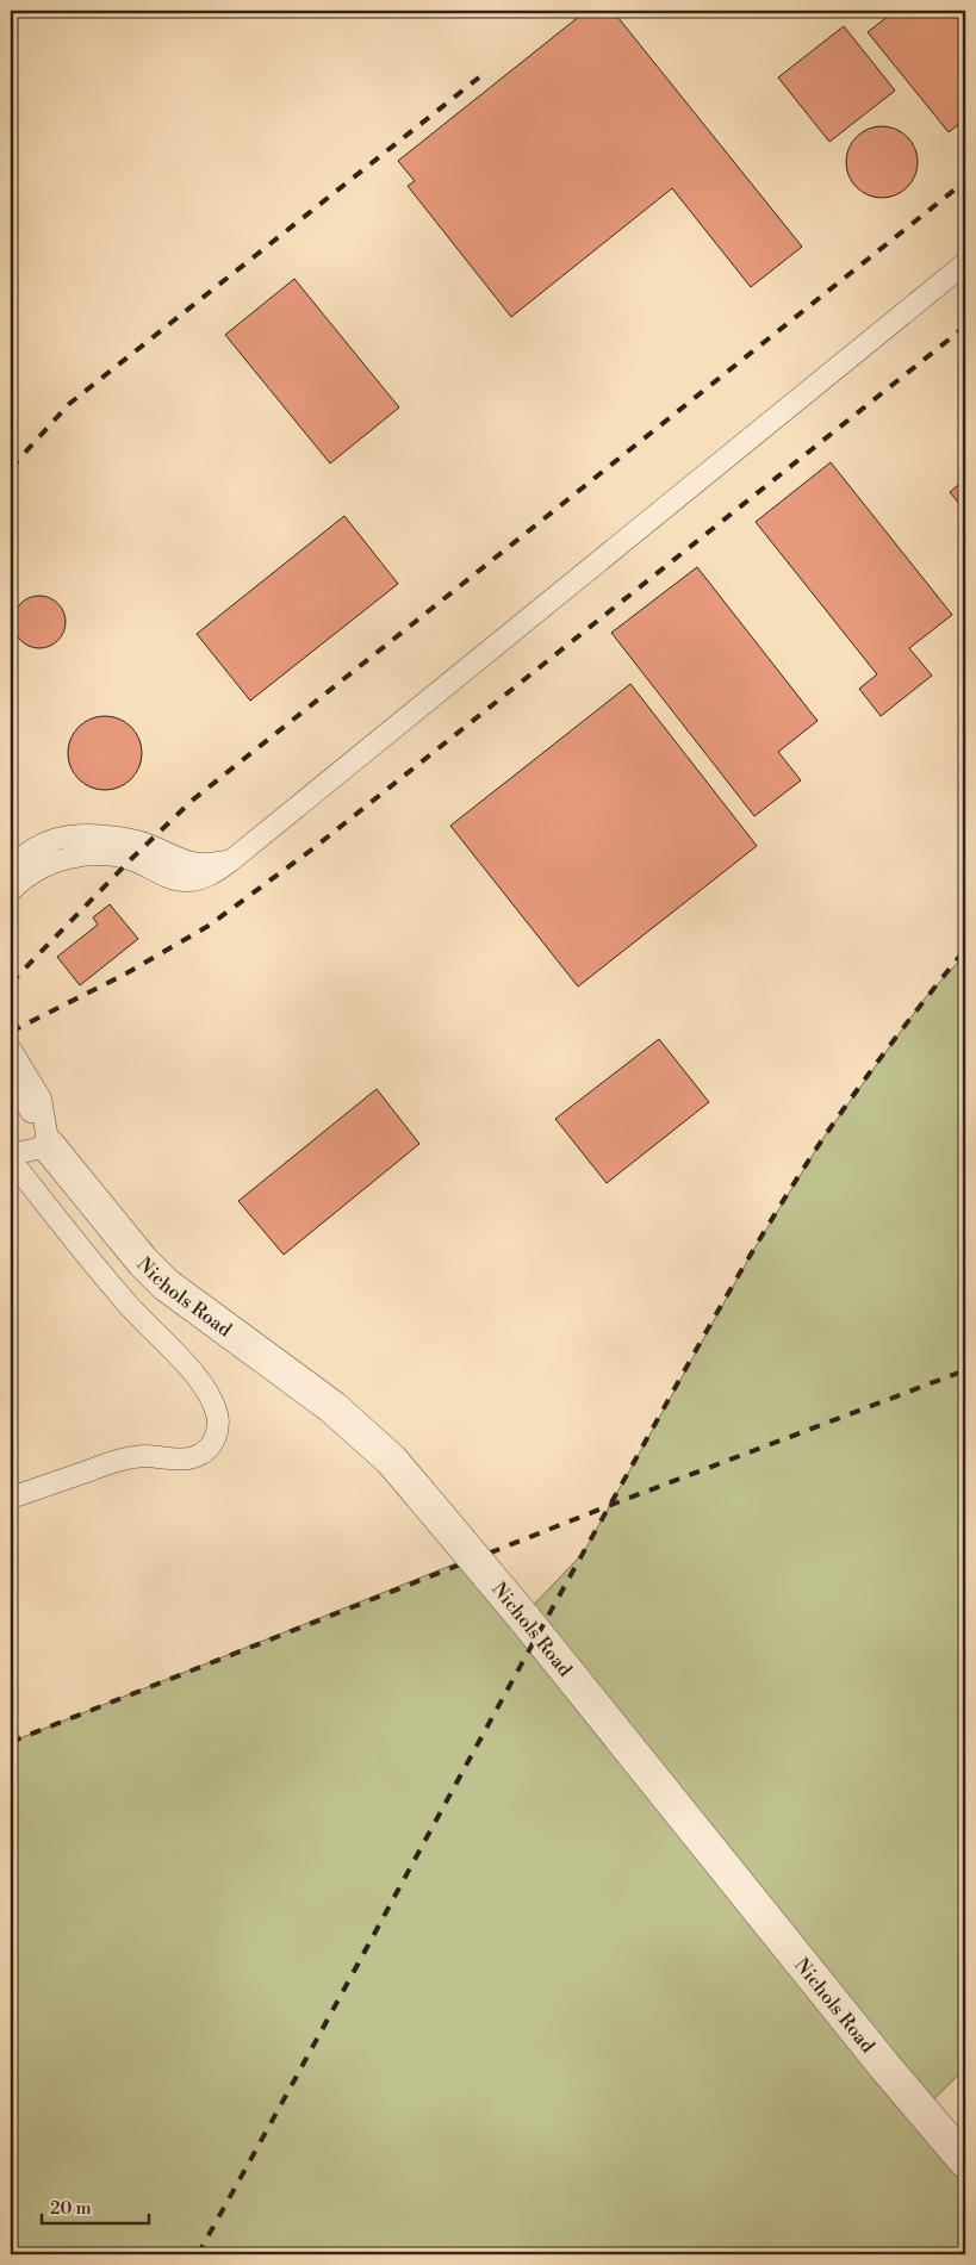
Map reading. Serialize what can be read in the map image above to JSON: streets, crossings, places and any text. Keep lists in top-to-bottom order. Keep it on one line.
{"streets":{"street":["Nichols Road"]},"scale_bar":"20 m"}
